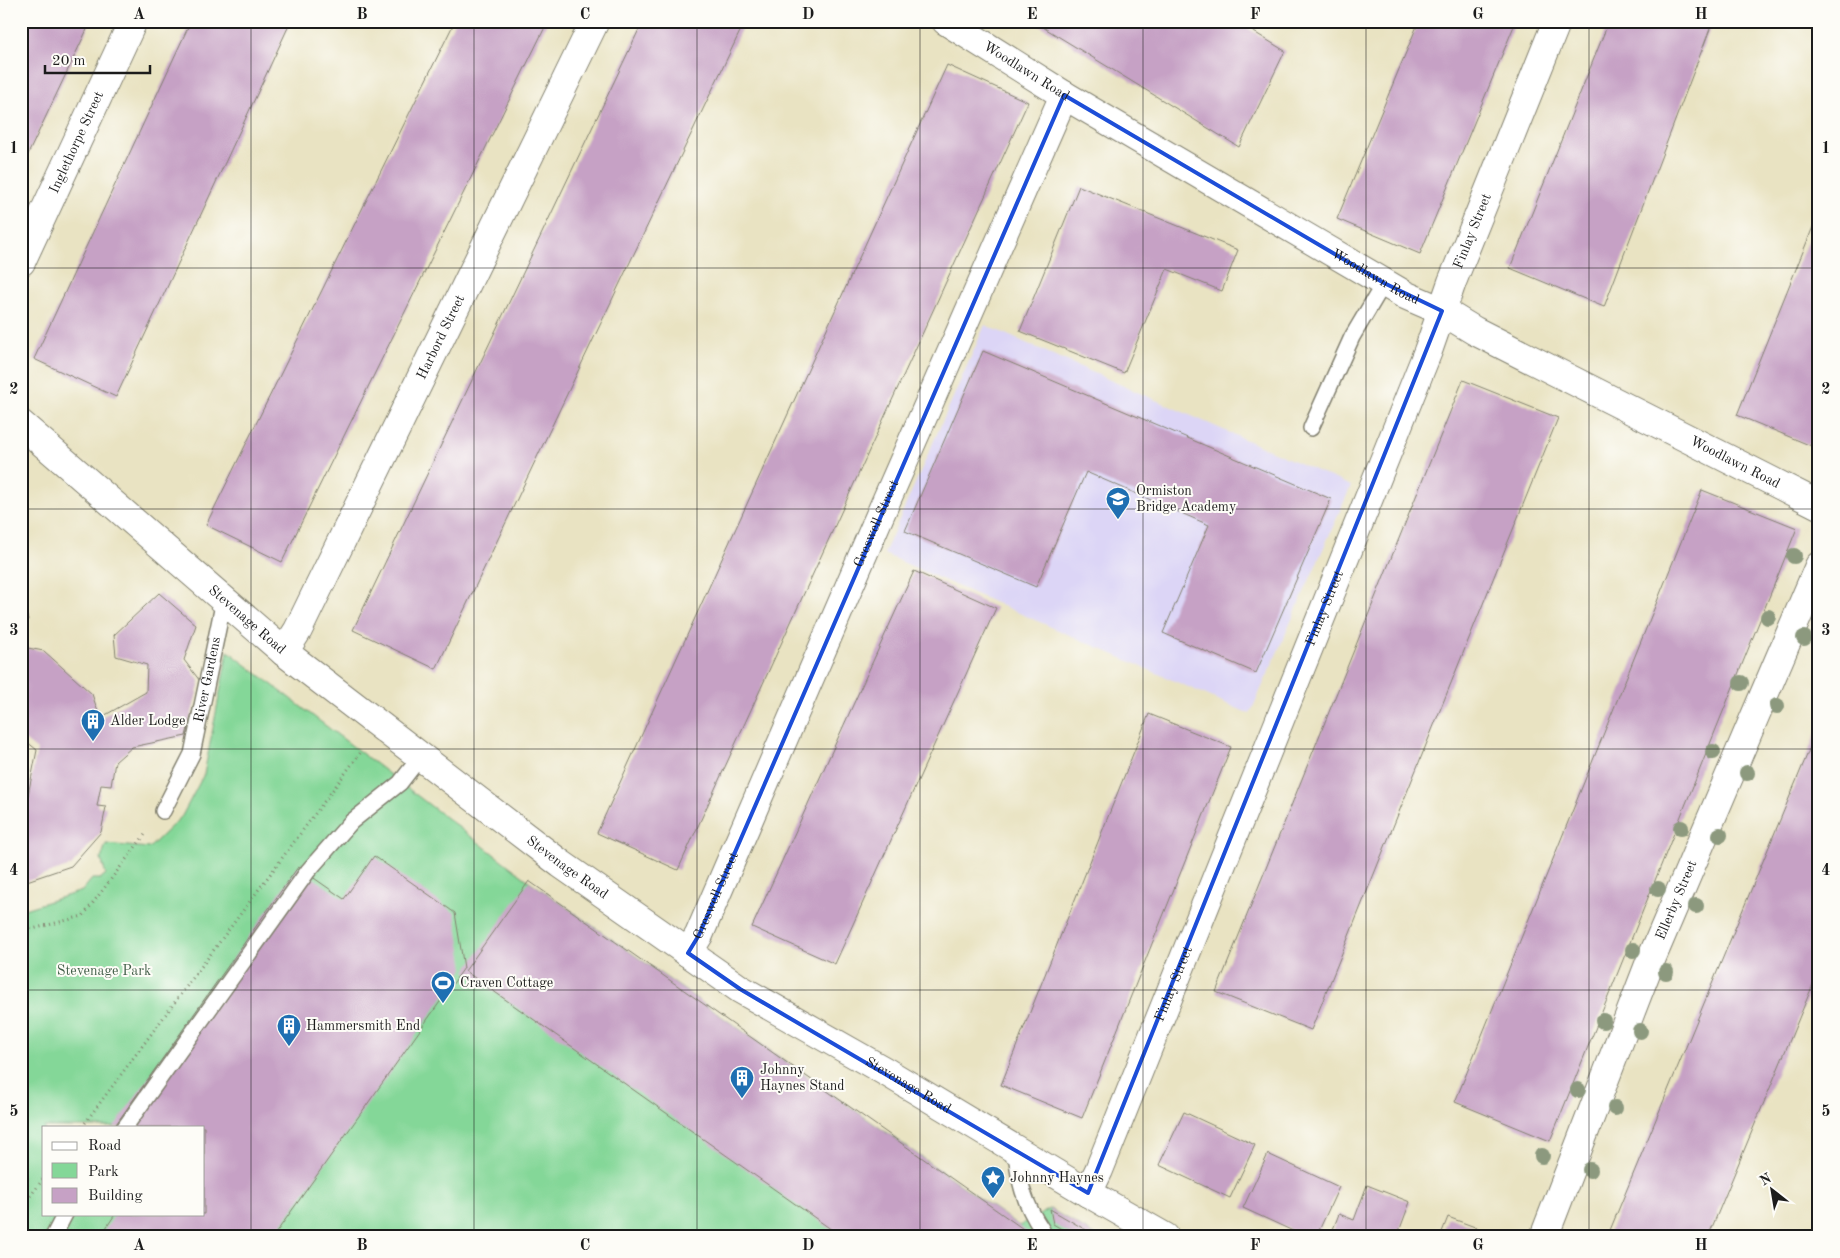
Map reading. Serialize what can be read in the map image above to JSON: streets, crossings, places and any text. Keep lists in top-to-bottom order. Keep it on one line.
{"streets":{"street":["Woodlawn Road","Inglethorpe Street","Finlay Street","Harbord Street","Greswell Street","Stevenage Road","Ellerby Street"],"lane":["River Gardens"]},"crossings":[["Woodlawn Road","Finlay Street"],["Woodlawn Road","Greswell Street"],["Finlay Street","Stevenage Road"],["Harbord Street","Stevenage Road"],["Greswell Street","Stevenage Road"],["Stevenage Road","River Gardens"]],"parks":["Stevenage Park"],"places":{"school or university":["Ormiston Bridge Academy"],"building":["Alder Lodge","Hammersmith End","Johnny Haynes Stand"],"sports":["Craven Cottage"],"place":["Johnny Haynes"]},"legend":["Road","Park","Building"],"scale_bar":"20 m","north":"top left","grid":{"columns":["A","B","C","D","E","F","G","H"],"rows":["1","2","3","4","5"]}}
